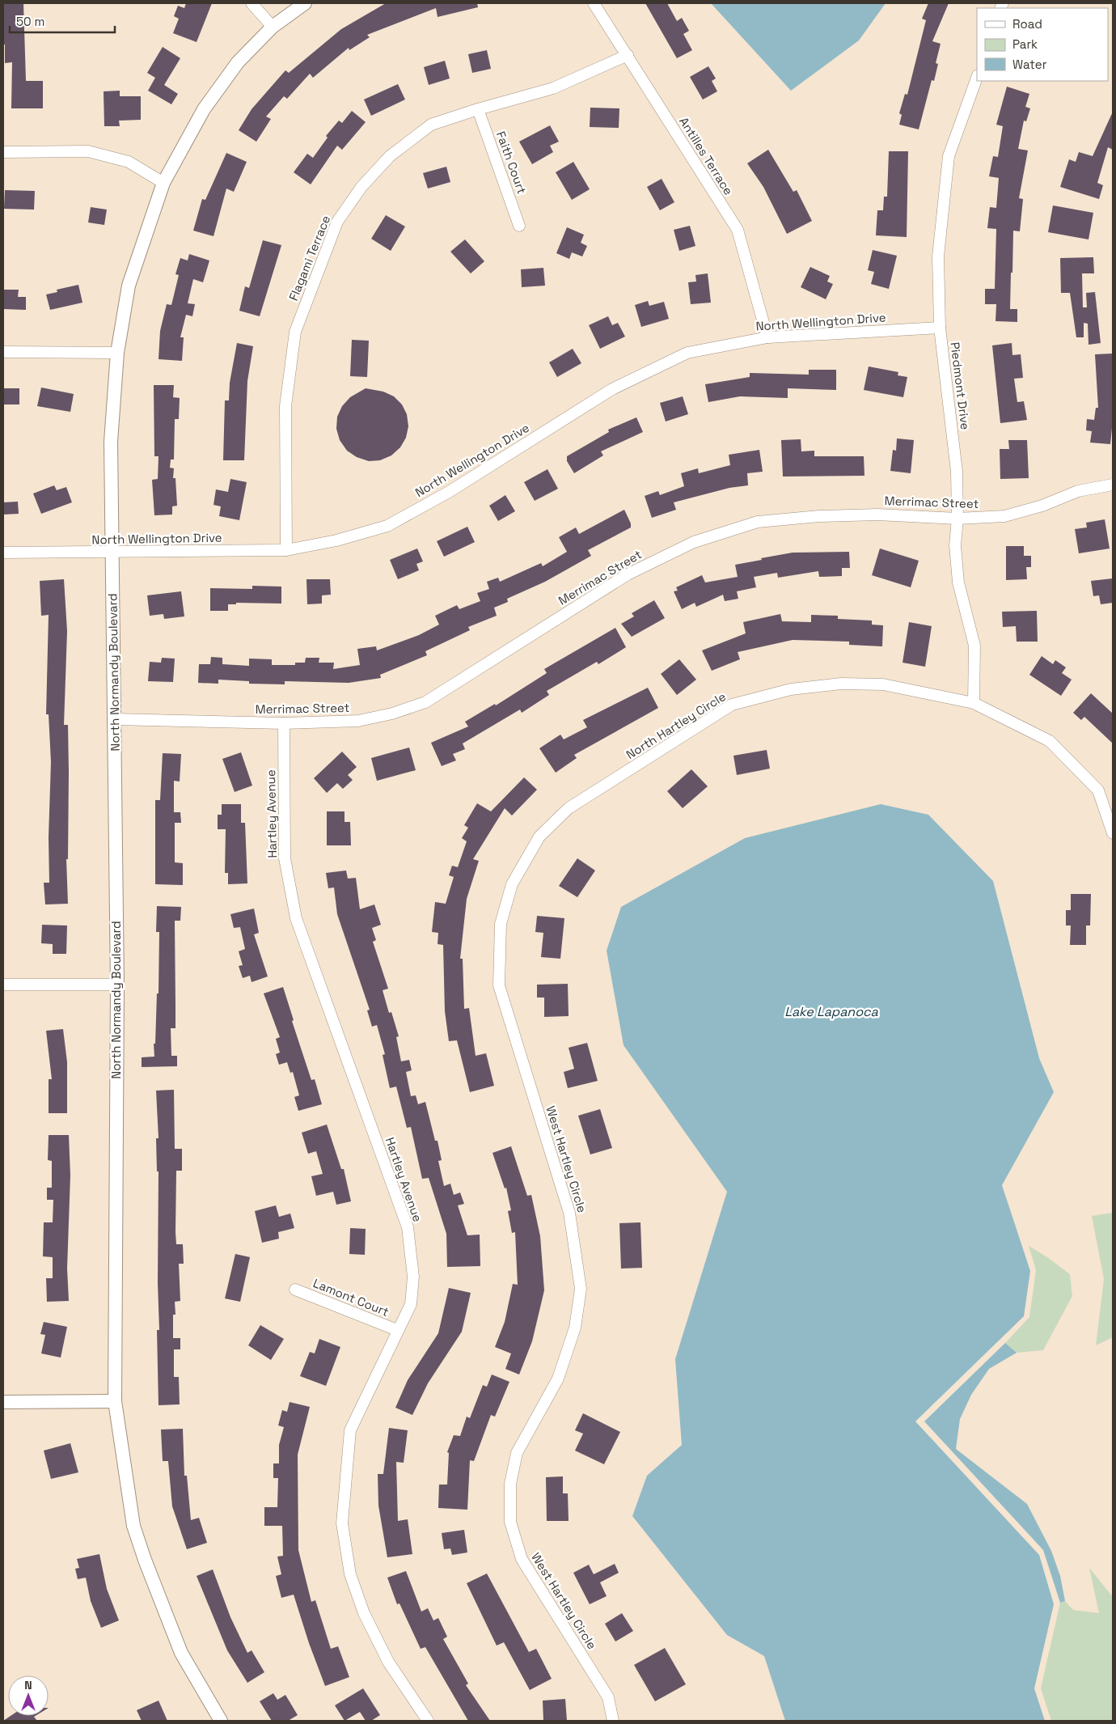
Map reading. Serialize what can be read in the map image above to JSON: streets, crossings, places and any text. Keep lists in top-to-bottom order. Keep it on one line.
{"streets":{"street":["Antilles Terrace","Faith Court","Flagami Terrace","North Wellington Drive","Piedmont Drive","Merrimac Street","North Normandy Boulevard","North Hartley Circle","Hartley Avenue","West Hartley Circle","Lamont Court"]},"crossings":[["Antilles Terrace","Flagami Terrace"],["Antilles Terrace","North Wellington Drive"],["Faith Court","Flagami Terrace"],["Flagami Terrace","North Wellington Drive"],["North Wellington Drive","Piedmont Drive"],["North Wellington Drive","North Normandy Boulevard"],["Piedmont Drive","Merrimac Street"],["Piedmont Drive","North Hartley Circle"],["Merrimac Street","North Normandy Boulevard"],["Merrimac Street","Hartley Avenue"],["North Hartley Circle","West Hartley Circle"],["Hartley Avenue","Lamont Court"]],"water":["Lake Lapanoca"],"legend":["Road","Park","Water"],"scale_bar":"50 m","north":"top"}
